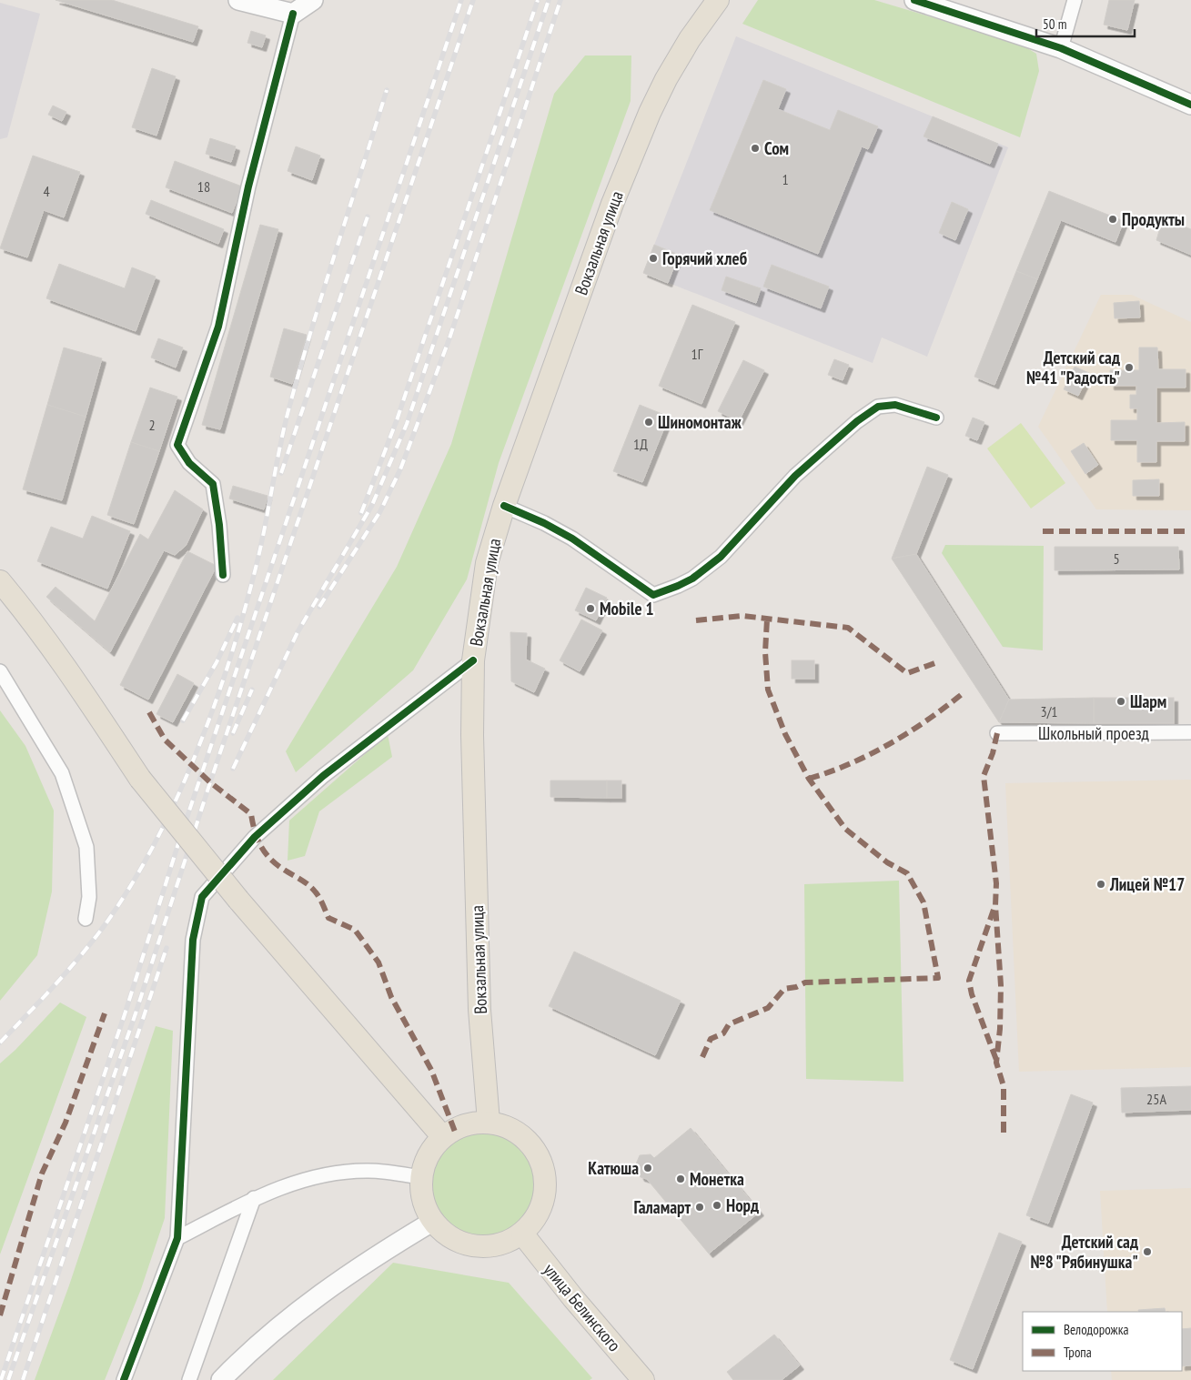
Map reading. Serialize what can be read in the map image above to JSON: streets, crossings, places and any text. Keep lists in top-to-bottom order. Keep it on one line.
{"streets":{"main road":["Вокзальная улица","улица Белинского"],"street":["Школьный проезд"]},"crossings":[["Вокзальная улица","улица Белинского"]],"places":["Сом","Продукты","Горячий хлеб","Детский сад №41 \"Радость\"","Шиномонтаж","Mobile 1","Шарм","Лицей №17","Катюша","Монетка","Норд","Галамарт","Детский сад №8 \"Рябинушка\""],"house_numbers":["1","18","4","1Г","2","1Д","5","3/1","25А"],"legend":["Велодорожка","Тропа"],"scale_bar":"50 m"}
